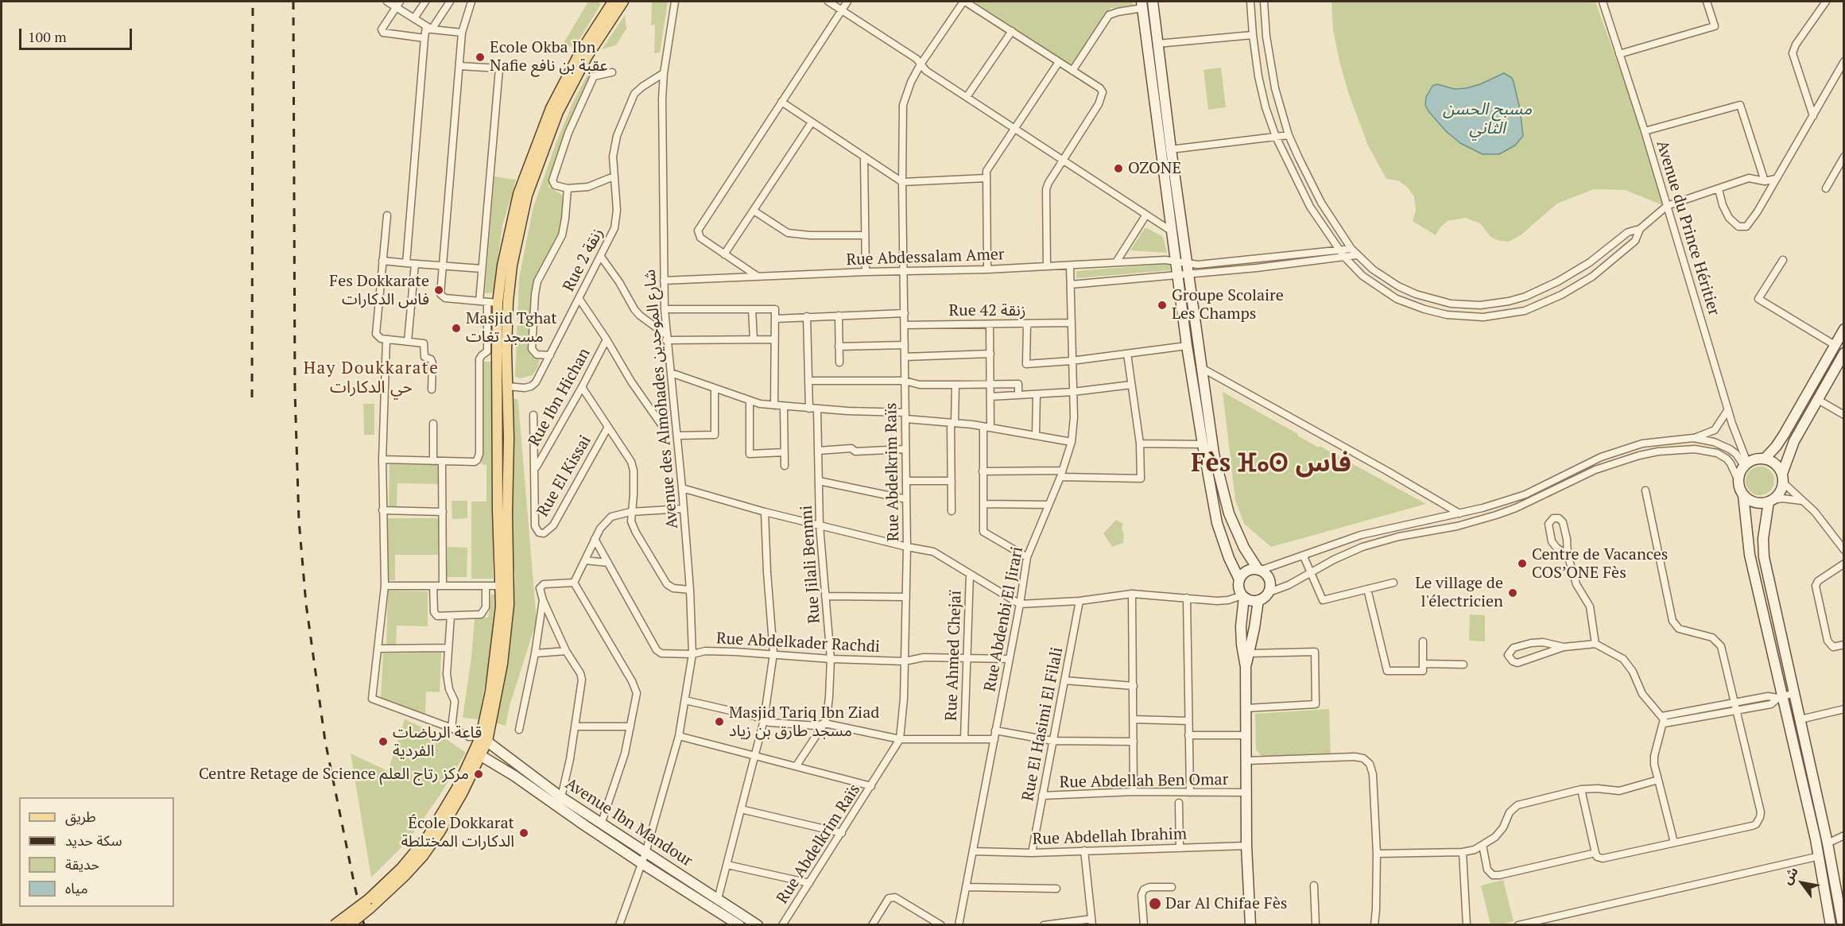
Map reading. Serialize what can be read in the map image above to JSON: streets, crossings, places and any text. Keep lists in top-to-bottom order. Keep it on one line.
{"streets":{"street":["Avenue du Prince Héritier","Rue Abdessalam Amer","Rue 2 زنقة","Rue 42 زنقة","Rue Ibn Hichan","Avenue des Almohades شارع الموحدين","Rue Abdelkrim Raïs","Rue El Kissai","Rue Jilali Bennni","Rue Abdenbi El Jirari","Rue Abdelkader Rachdi","Rue Ahmed Chejaï","Rue El Hasimi El Filali","Rue Abdellah Ben Omar","Avenue Ibn Mandour","Rue Abdellah Ibrahim"]},"crossings":[["Rue Abdessalam Amer","Avenue des Almohades شارع الموحدين"],["Rue Abdessalam Amer","Rue Abdelkrim Raïs"],["Rue Abdessalam Amer","Rue Abdenbi El Jirari"],["Rue 2 زنقة","Avenue des Almohades شارع الموحدين"],["Rue 42 زنقة","Rue Abdelkrim Raïs"],["Rue 42 زنقة","Rue Abdenbi El Jirari"],["Rue Ibn Hichan","Rue El Kissai"],["Avenue des Almohades شارع الموحدين","Rue Abdelkader Rachdi"],["Avenue des Almohades شارع الموحدين","Avenue Ibn Mandour"],["Rue Abdelkrim Raïs","Rue Abdelkader Rachdi"],["Rue Jilali Bennni","Rue Abdelkader Rachdi"],["Rue Abdenbi El Jirari","Rue Abdelkader Rachdi"],["Rue Abdenbi El Jirari","Rue Abdellah Ibrahim"],["Rue Abdelkader Rachdi","Rue Ahmed Chejaï"],["Rue El Hasimi El Filali","Rue Abdellah Ben Omar"],["Rue El Hasimi El Filali","Rue Abdellah Ibrahim"]],"districts":["Hay Doukkarate حي الدكارات","Fès ⴼⴰⵙ فاس"],"water":["مسبح الحسن الثاني"],"places":["Ecole Okba Ibn Nafie عقبة بن نافع","OZONE","Fes Dokkarate فاس الدكارات","Groupe Scolaire Les Champs","Masjid Tghat مسجد تغات","Centre de Vacances COS’ONE Fès","Le village de l'électricien","Masjid Tariq Ibn Ziad مسجد طارق بن زياد","قاعة الرياضات الفردية","Centre Retage de Science مركز رتاج العلم","École Dokkarat الدكارات المختلطة","Dar Al Chifae Fès"],"legend":["طريق","سكة حديد","حديقة","مياه"],"scale_bar":"100 m","north":"top left"}
